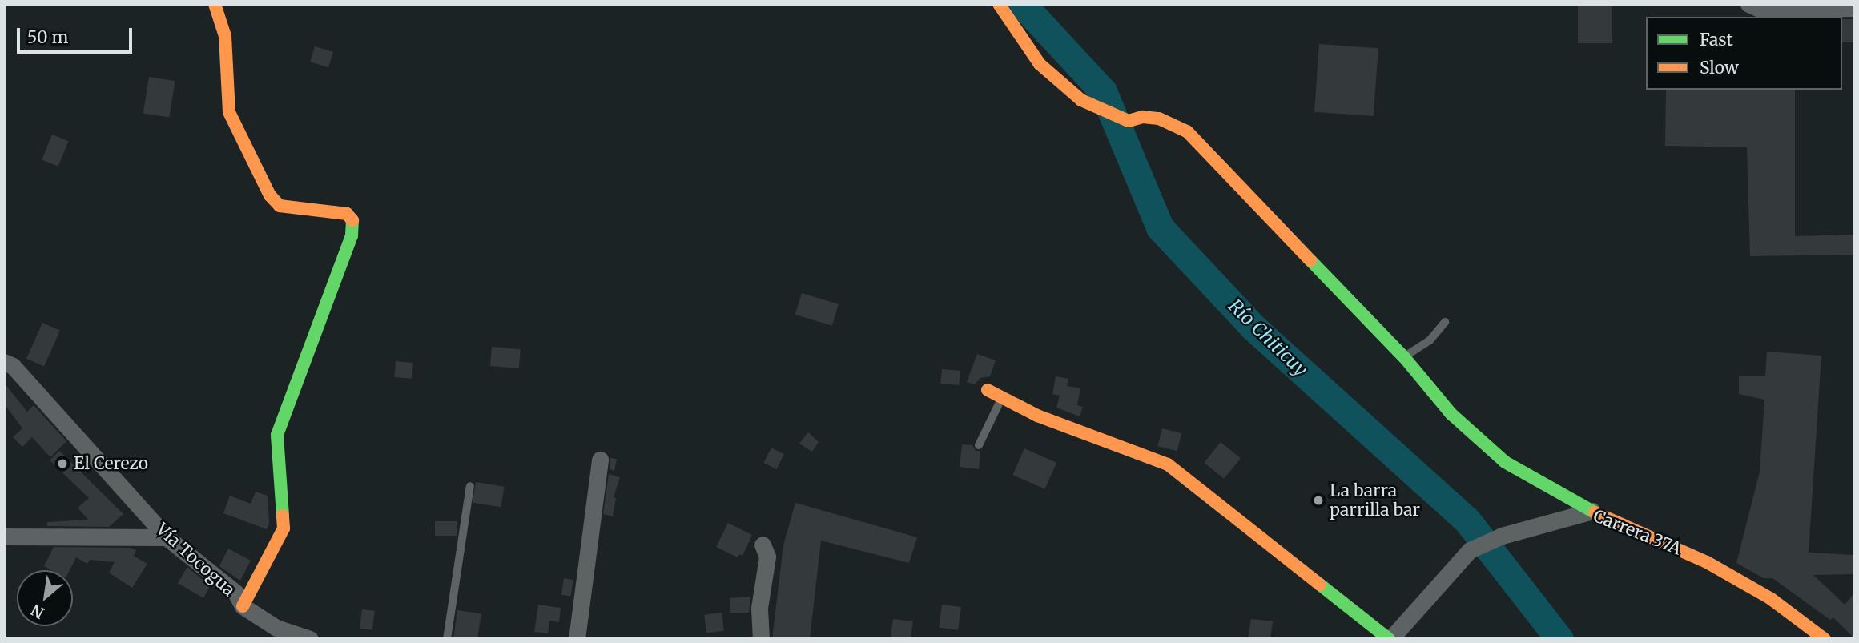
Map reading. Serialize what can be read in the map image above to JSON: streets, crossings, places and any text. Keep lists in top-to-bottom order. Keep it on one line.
{"streets":{"street":["Carrera 37A","Vía Tocogua"]},"water":["Río Chiticuy"],"places":["El Cerezo","La barra parrilla bar"],"legend":["Fast","Slow"],"scale_bar":"50 m","north":"bottom left"}
